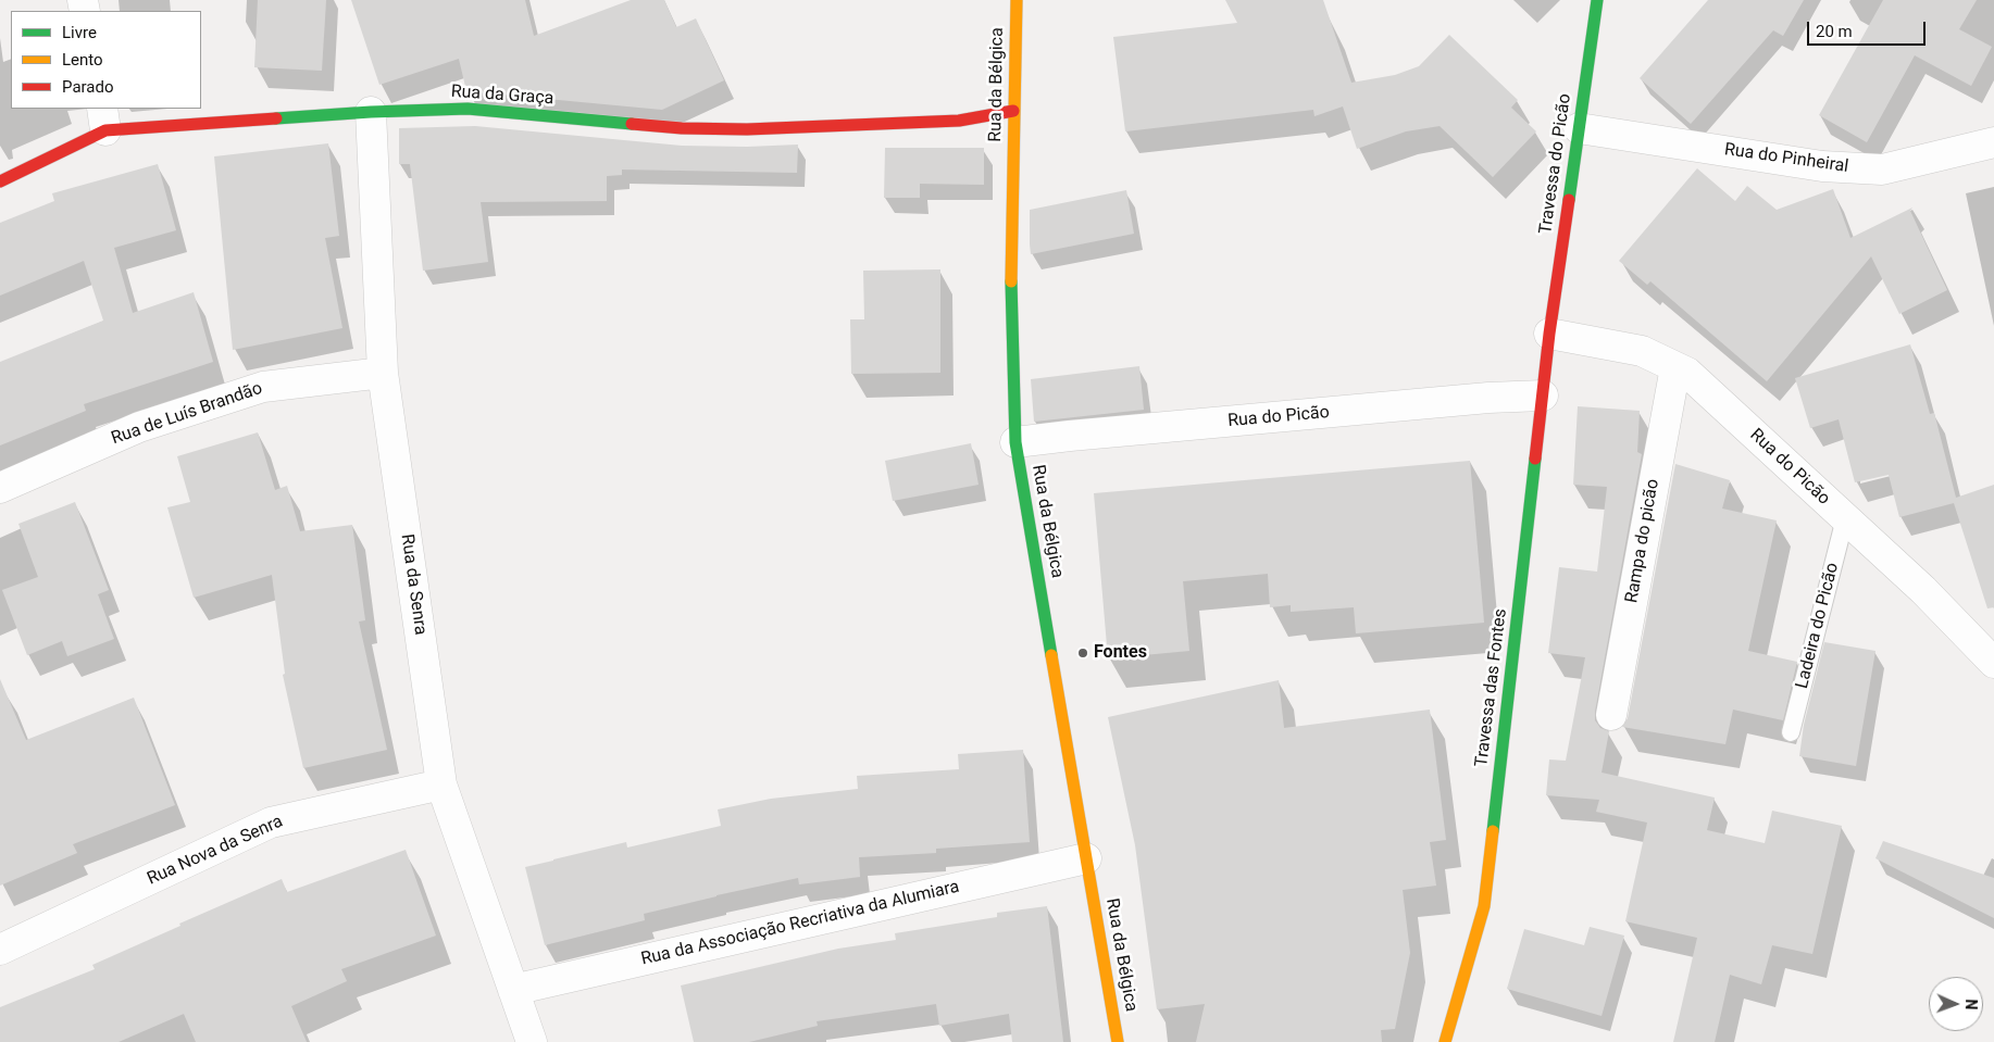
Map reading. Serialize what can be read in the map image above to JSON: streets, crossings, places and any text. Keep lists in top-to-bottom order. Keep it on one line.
{"streets":{"street":["Rua da Bélgica","Rua da Graça","Rua do Pinheiral","Travessa do Picão","Rua de Luís Brandão","Rua do Picão","Rampa do picão","Rua da Senra","Travessa das Fontes","Rua Nova da Senra","Rua da Associação Recriativa da Alumiara"],"lane":["Ladeira do Picão"]},"crossings":[["Rua da Bélgica","Rua da Graça"],["Rua da Bélgica","Rua do Picão"],["Rua da Bélgica","Rua da Associação Recriativa da Alumiara"],["Rua da Graça","Rua da Senra"],["Rua do Pinheiral","Travessa do Picão"],["Travessa do Picão","Rua do Picão"],["Travessa do Picão","Travessa das Fontes"],["Rua de Luís Brandão","Rua da Senra"],["Rua do Picão","Rampa do picão"],["Rua do Picão","Ladeira do Picão"],["Rua do Picão","Travessa das Fontes"],["Rua da Senra","Rua Nova da Senra"],["Rua da Senra","Rua da Associação Recriativa da Alumiara"]],"places":["Fontes"],"legend":["Livre","Lento","Parado"],"scale_bar":"20 m","north":"right"}
